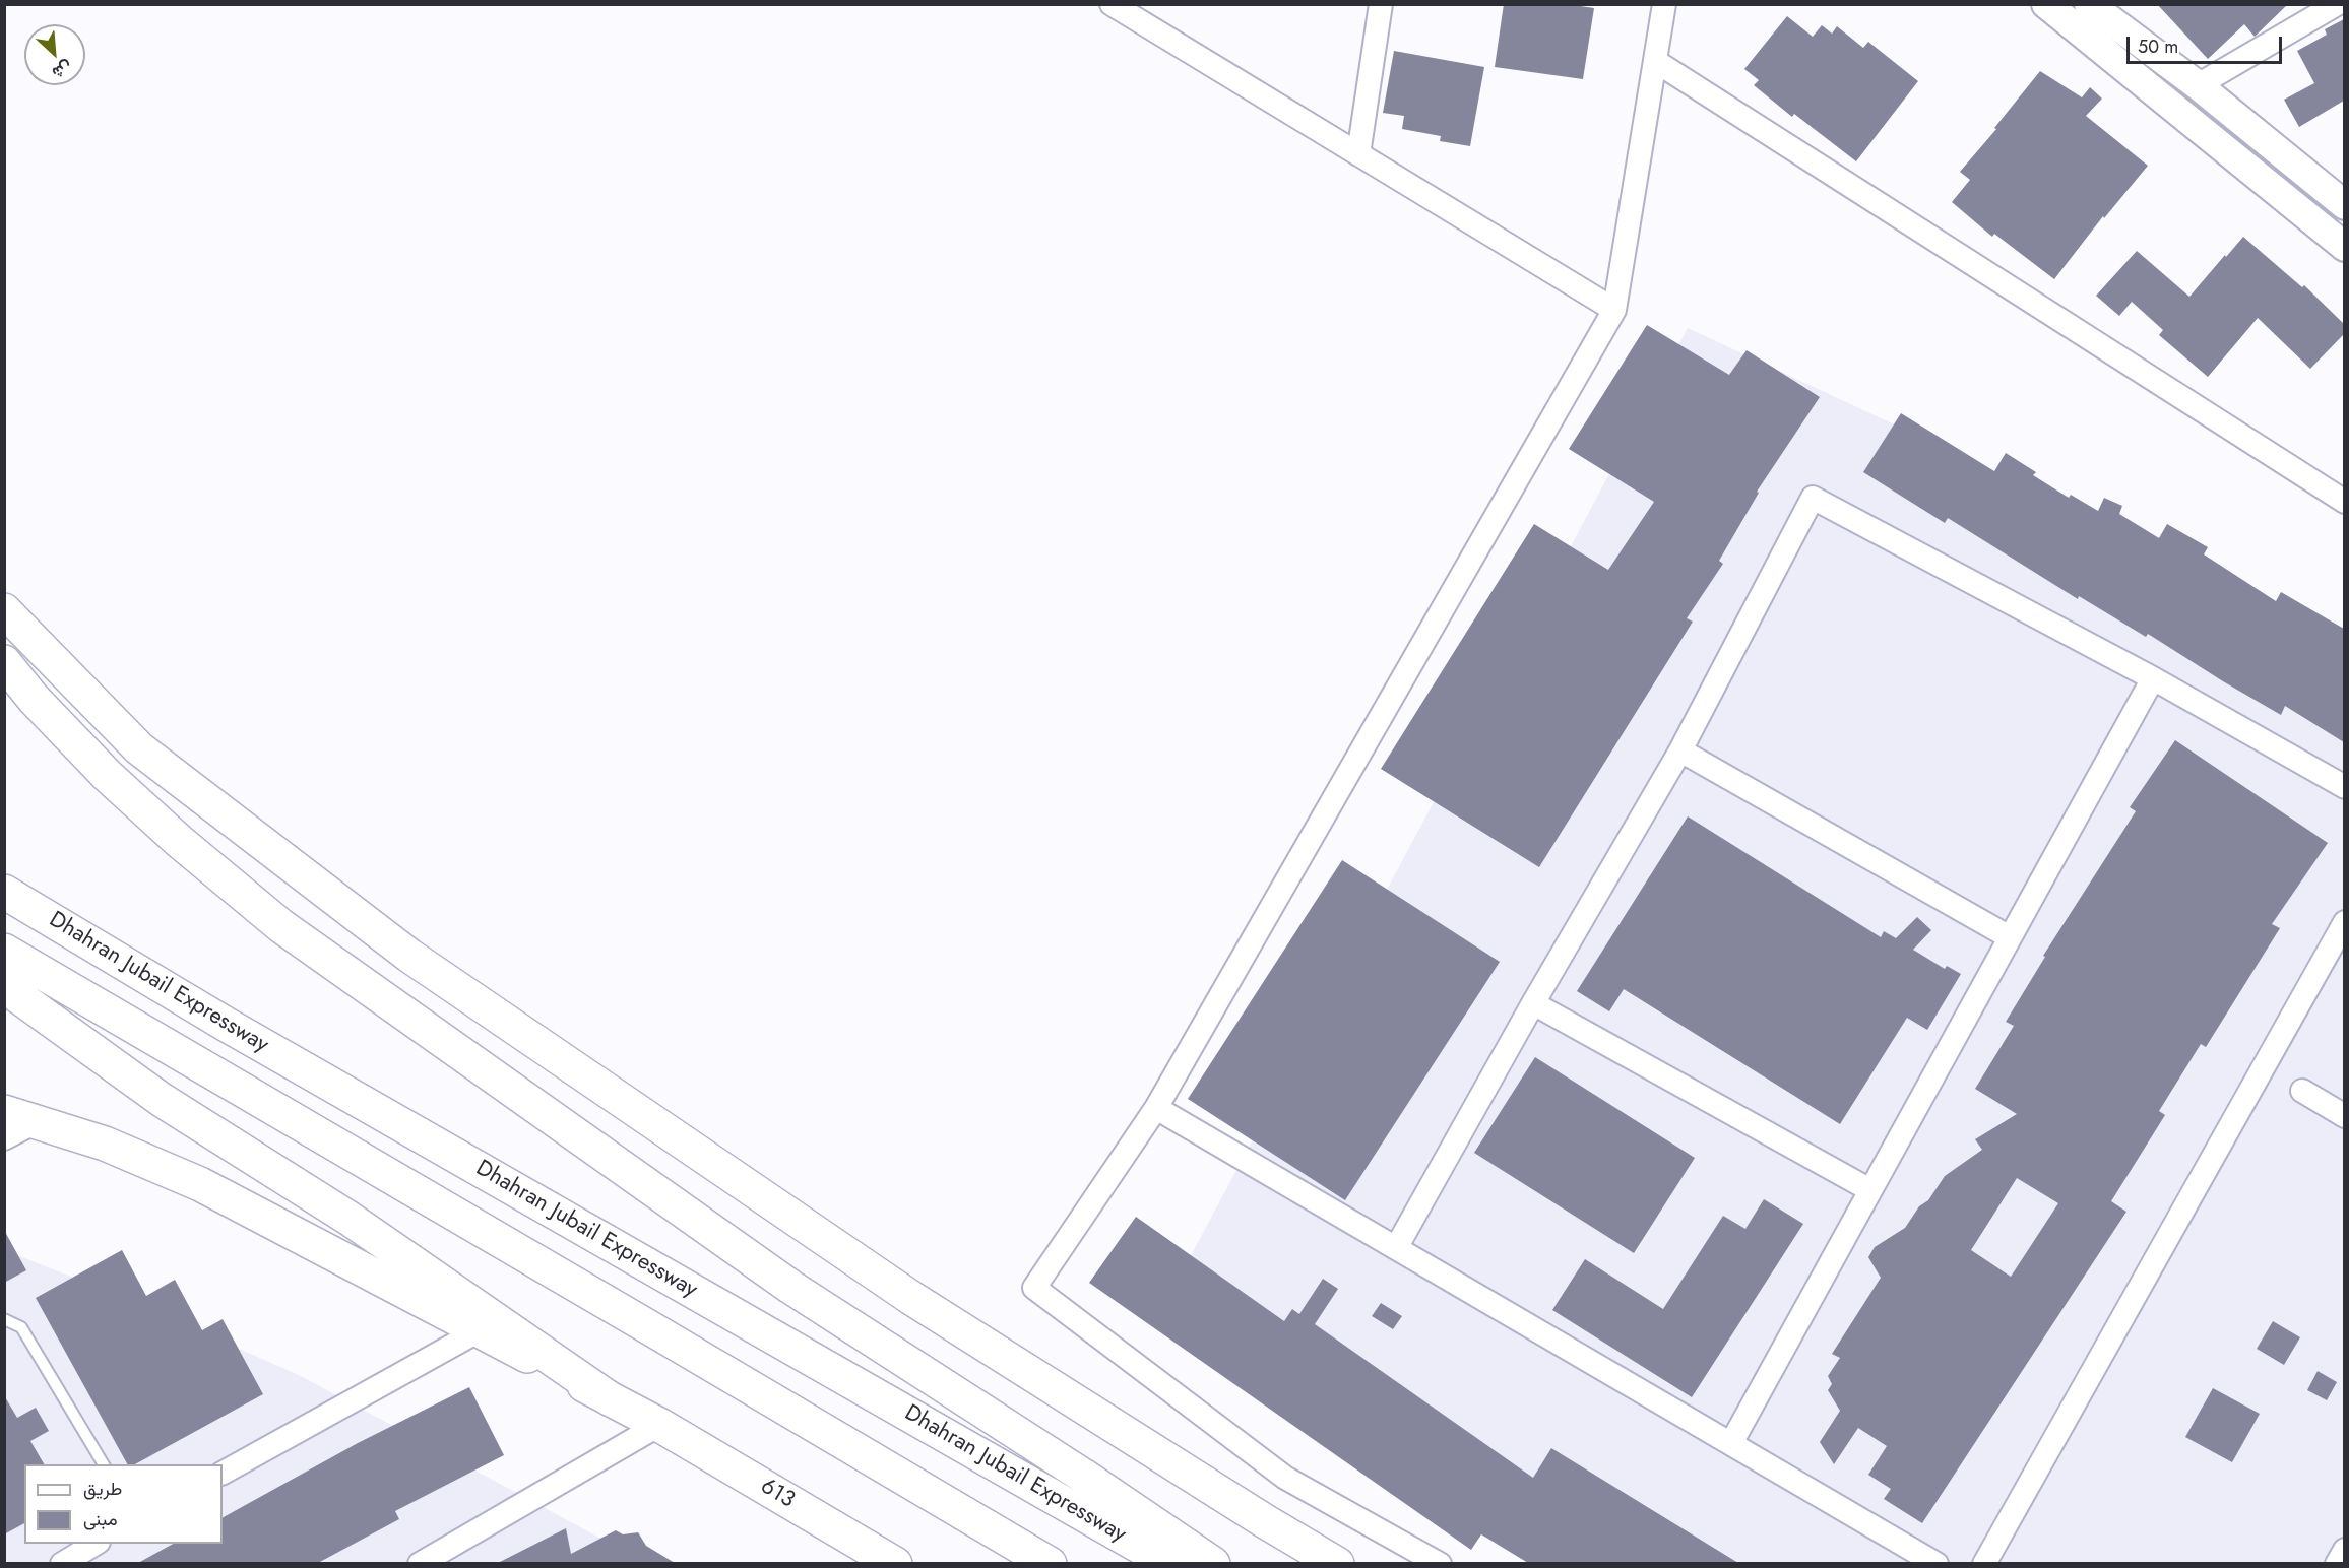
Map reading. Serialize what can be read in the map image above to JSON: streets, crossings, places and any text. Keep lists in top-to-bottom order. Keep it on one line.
{"streets":{"main road":["Dhahran Jubail Expressway","613"]},"legend":["طريق","مبنى"],"scale_bar":"50 m","north":"bottom right"}
